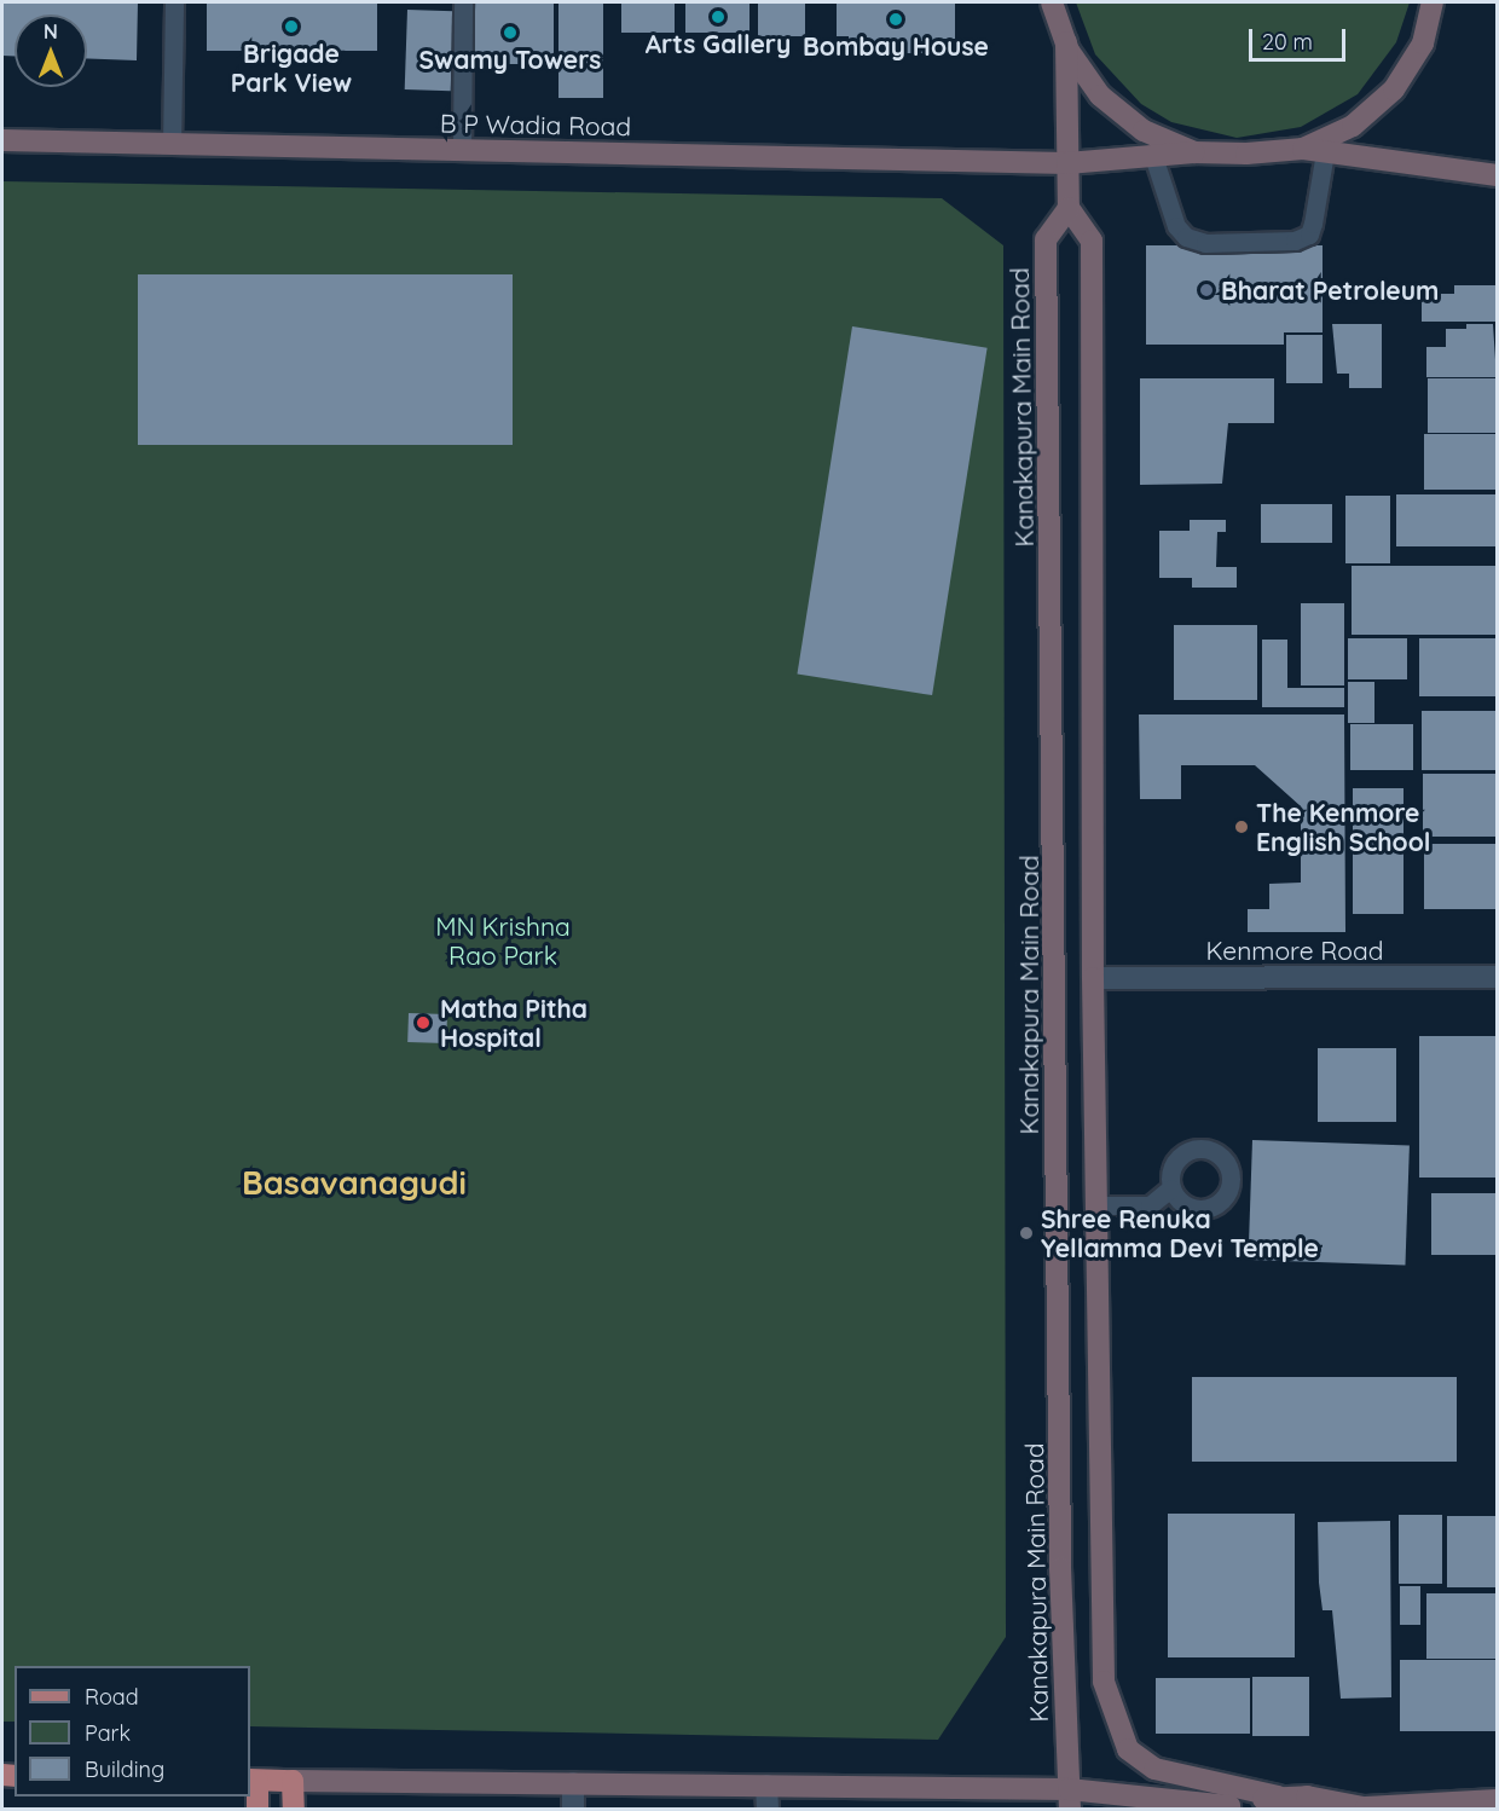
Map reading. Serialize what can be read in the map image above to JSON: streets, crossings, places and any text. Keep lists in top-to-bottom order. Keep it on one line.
{"streets":{"main road":["B P Wadia Road","Kanakapura Main Road"],"street":["Kenmore Road"]},"districts":["Basavanagudi"],"parks":["MN Krishna Rao Park"],"places":["Arts Gallery","Bombay House","Brigade Park View","Swamy Towers","Bharat Petroleum","The Kenmore English School","Matha Pitha Hospital","Shree Renuka Yellamma Devi Temple"],"legend":["Road","Park","Building"],"scale_bar":"20 m","north":"top"}
